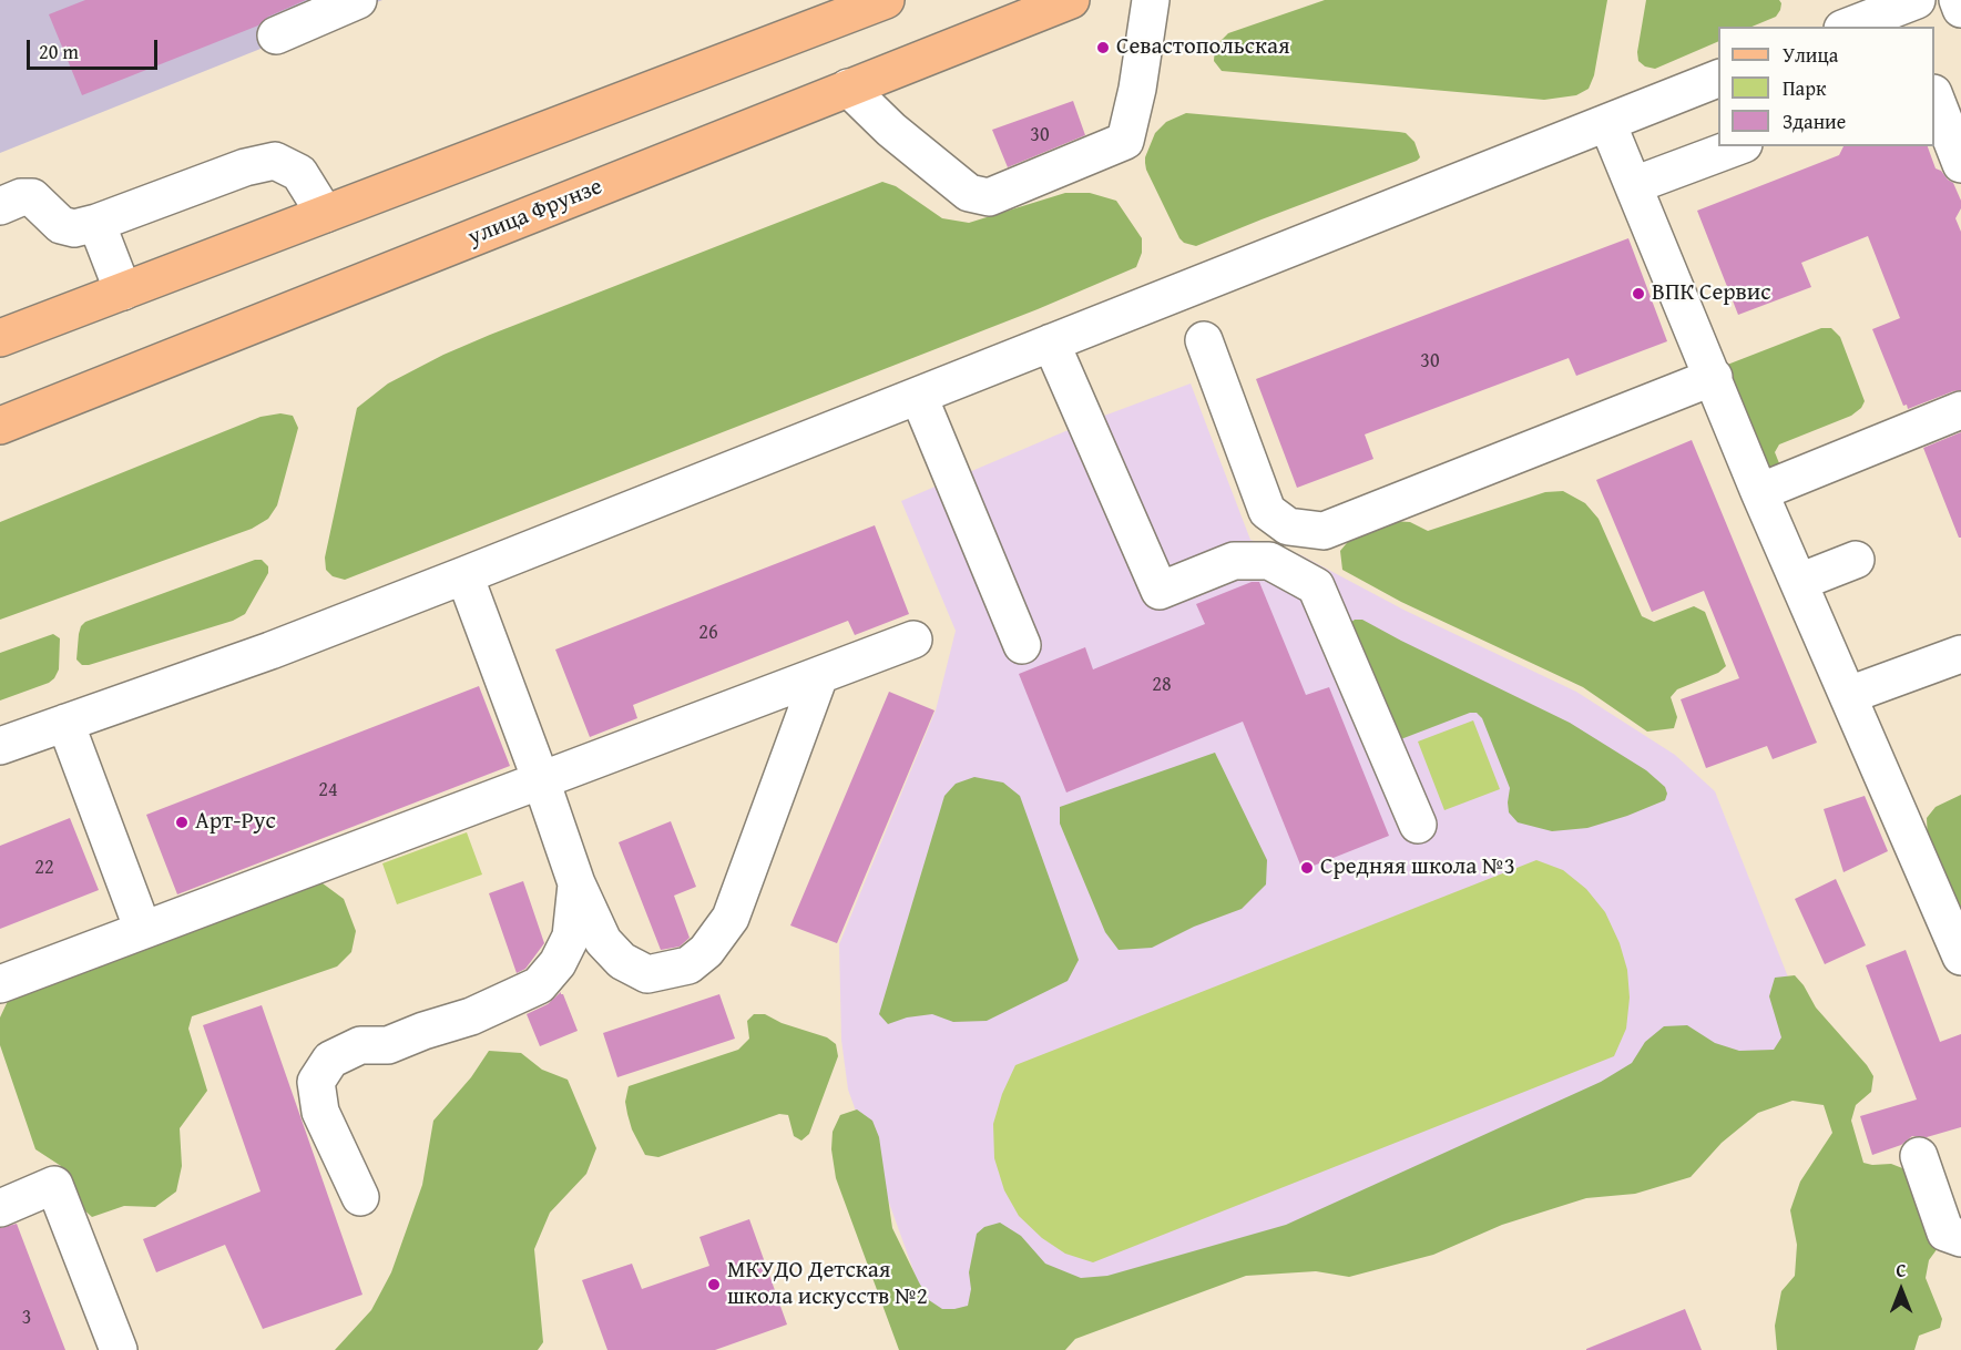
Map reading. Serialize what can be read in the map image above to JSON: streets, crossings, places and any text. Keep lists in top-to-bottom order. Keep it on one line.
{"streets":{"main road":["улица Фрунзе"]},"places":["Севастопольская","ВПК Сервис","Арт-Рус","Средняя школа №3","МКУДО Детская школа искусств №2"],"house_numbers":["30","30","26","28","24","22","3"],"legend":["Улица","Парк","Здание"],"scale_bar":"20 m","north":"top"}
